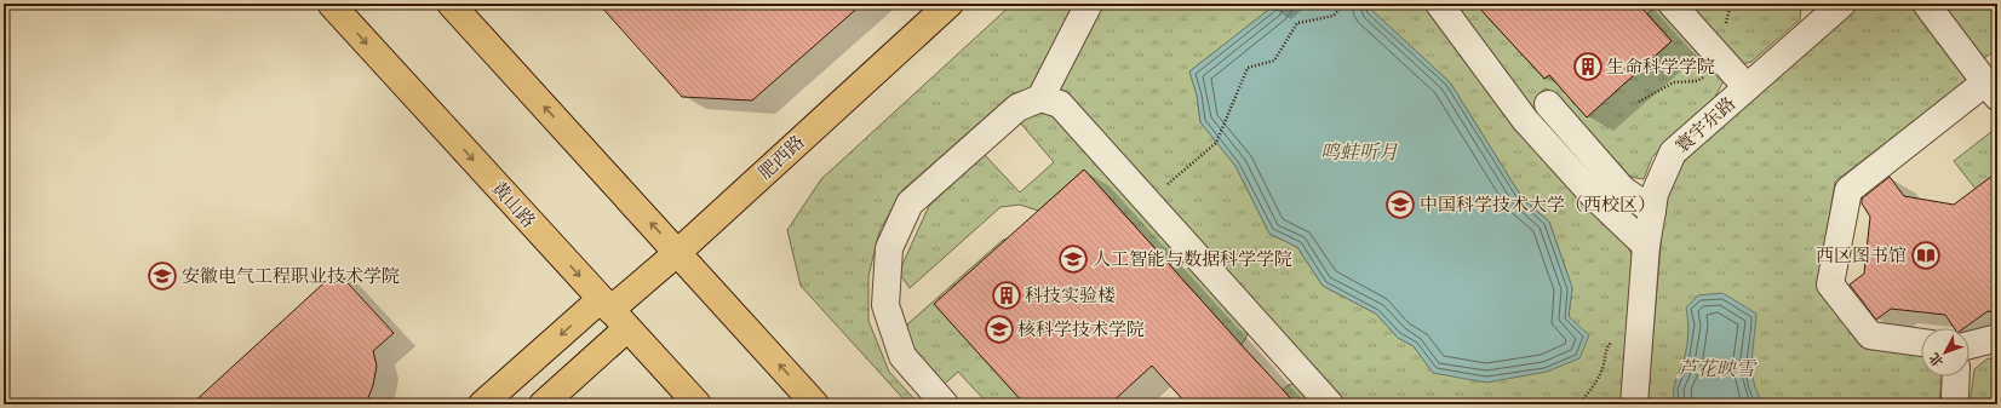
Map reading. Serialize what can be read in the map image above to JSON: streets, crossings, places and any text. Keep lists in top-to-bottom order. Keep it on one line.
{"streets":{"main road":["肥西路","黄山路"],"street":["寰宇东路"]},"crossings":[["肥西路","黄山路"]],"water":["鸣蛙听月","芦花映雪"],"places":{"building":["生命科学学院","科技实验楼"],"school or university":["中国科学技术大学（西校区）","人工智能与数据科学学院","安徽电气工程职业技术学院","核科学技术学院"],"library":["西区图书馆"]},"north":"bottom left"}
